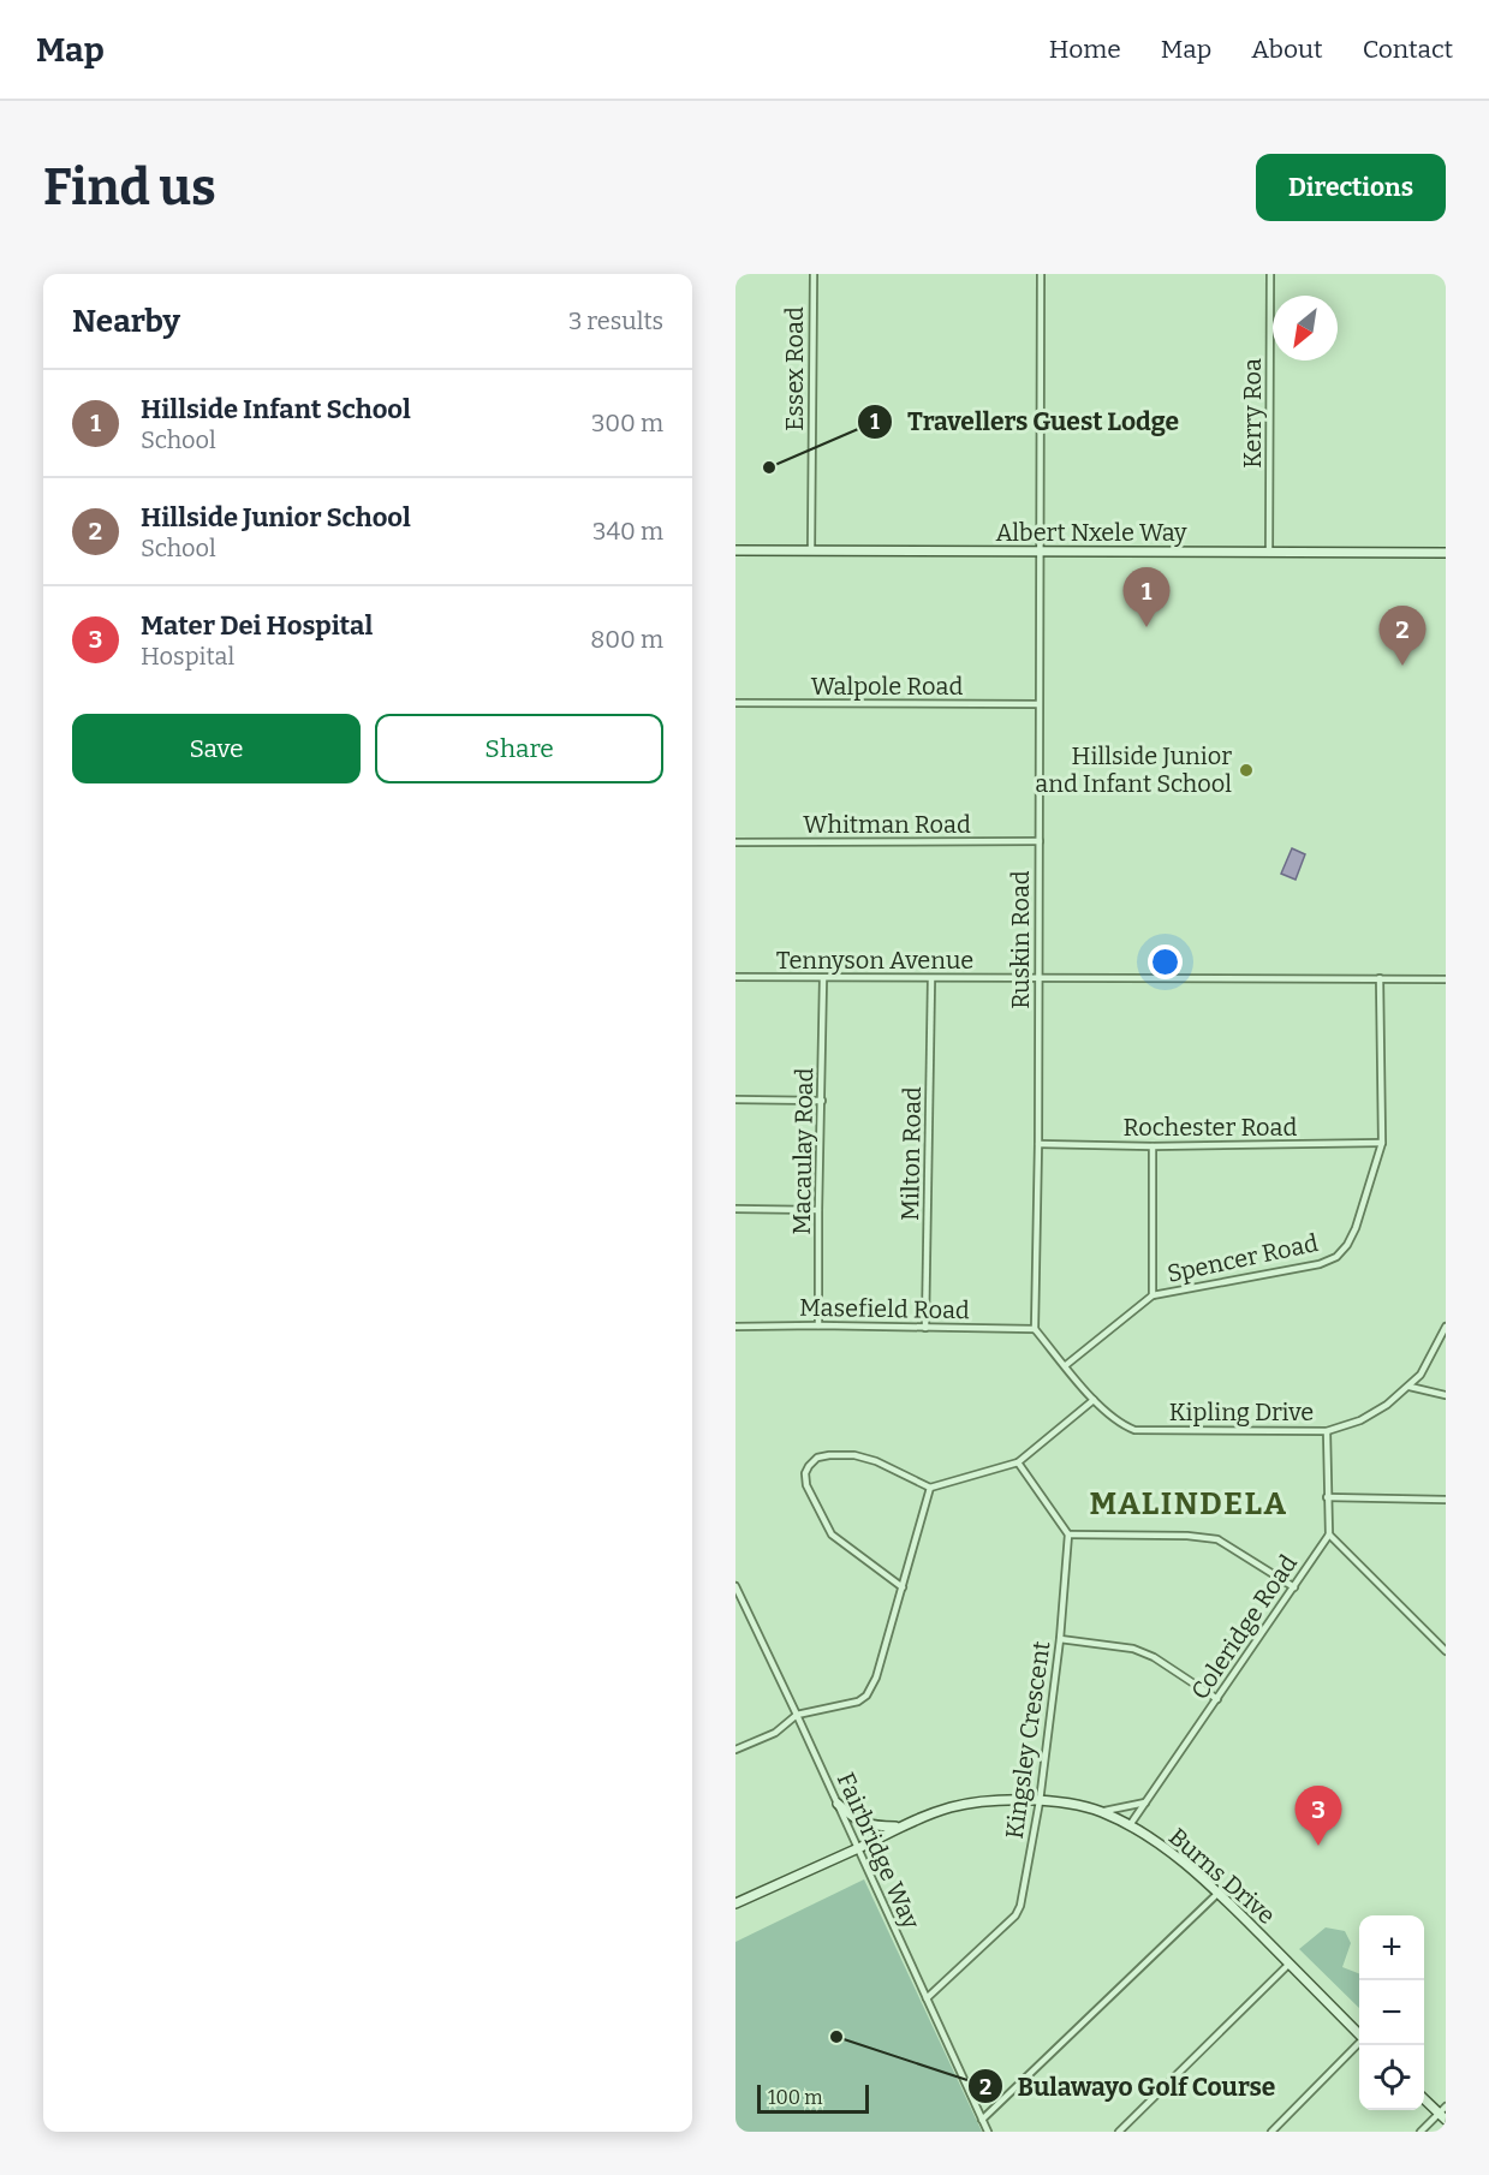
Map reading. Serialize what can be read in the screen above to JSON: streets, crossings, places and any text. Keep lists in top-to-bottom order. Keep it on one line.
{"streets":{"main road":["Albert Nxele Way","Burns Drive"],"street":["Essex Road","Kerry Roa","Walpole Road","Whitman Road","Ruskin Road","Tennyson Avenue","Rochester Road","Macaulay Road","Milton Road","Spencer Road","Masefield Road","Kipling Drive","Coleridge Road","Kingsley Crescent","Fairbridge Way"]},"crossings":[["Essex Road","Albert Nxele Way"],["Kerry Roa","Albert Nxele Way"],["Albert Nxele Way","Ruskin Road"],["Walpole Road","Ruskin Road"],["Whitman Road","Ruskin Road"],["Ruskin Road","Tennyson Avenue"],["Ruskin Road","Rochester Road"],["Ruskin Road","Masefield Road"],["Ruskin Road","Kipling Drive"],["Tennyson Avenue","Macaulay Road"],["Tennyson Avenue","Milton Road"],["Tennyson Avenue","Spencer Road"],["Rochester Road","Spencer Road"],["Macaulay Road","Masefield Road"],["Milton Road","Masefield Road"],["Spencer Road","Kipling Drive"],["Masefield Road","Kipling Drive"],["Coleridge Road","Burns Drive"],["Kingsley Crescent","Fairbridge Way"],["Kingsley Crescent","Burns Drive"],["Fairbridge Way","Burns Drive"]],"districts":["MALINDELA"],"places":["Travellers Guest Lodge","Hillside Junior and Infant School","Bulawayo Golf Course"],"scale_bar":"100 m","north":"bottom left","page":{"header":"Map","nav":["Home","Map","About","Contact"],"buttons":["Directions",["Save","Share"]],"title":"Find us","heading":["Nearby","3 results"],"list":[{"mark":"1","name":"Hillside Infant School","note":"School","value":"300 m"},{"mark":"2","name":"Hillside Junior School","note":"School","value":"340 m"},{"mark":"3","name":"Mater Dei Hospital","note":"Hospital","value":"800 m"}],"pins":["1","2","3"],"map_buttons":["+","−"],"scale":"100 m"}}
